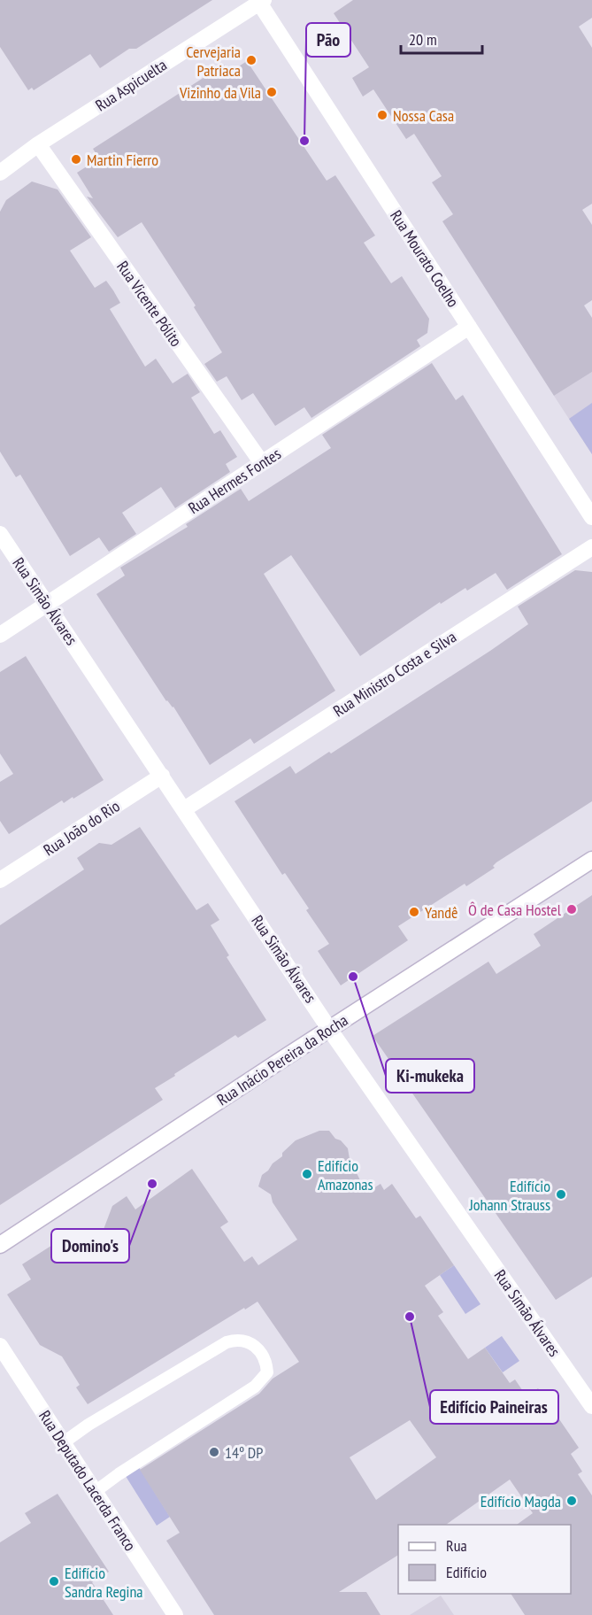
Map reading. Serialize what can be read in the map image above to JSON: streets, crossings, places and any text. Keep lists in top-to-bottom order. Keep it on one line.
{"streets":{"street":["Rua Aspicuelta","Rua Mourato Coelho","Rua Vicente Pólito","Rua Hermes Fontes","Rua Simão Álvares","Rua Ministro Costa e Silva","Rua João do Rio","Rua Inácio Pereira da Rocha","Rua Deputado Lacerda Franco"]},"crossings":[["Rua Aspicuelta","Rua Mourato Coelho"],["Rua Aspicuelta","Rua Vicente Pólito"],["Rua Mourato Coelho","Rua Hermes Fontes"],["Rua Vicente Pólito","Rua Hermes Fontes"],["Rua Hermes Fontes","Rua Simão Álvares"],["Rua Simão Álvares","Rua Ministro Costa e Silva"],["Rua Simão Álvares","Rua João do Rio"],["Rua Simão Álvares","Rua Inácio Pereira da Rocha"]],"places":["Cervejaria Patriaca","Vizinho da Vila","Nossa Casa","Pão","Martin Fierro","Ô de Casa Hostel","Yandê","Ki-mukeka","Edifício Amazonas","Domino's","Edifício Johann Strauss","Edifício Paineiras","14º DP","Edifício Magda","Edifício Sandra Regina"],"legend":["Rua","Edifício"],"scale_bar":"20 m"}
